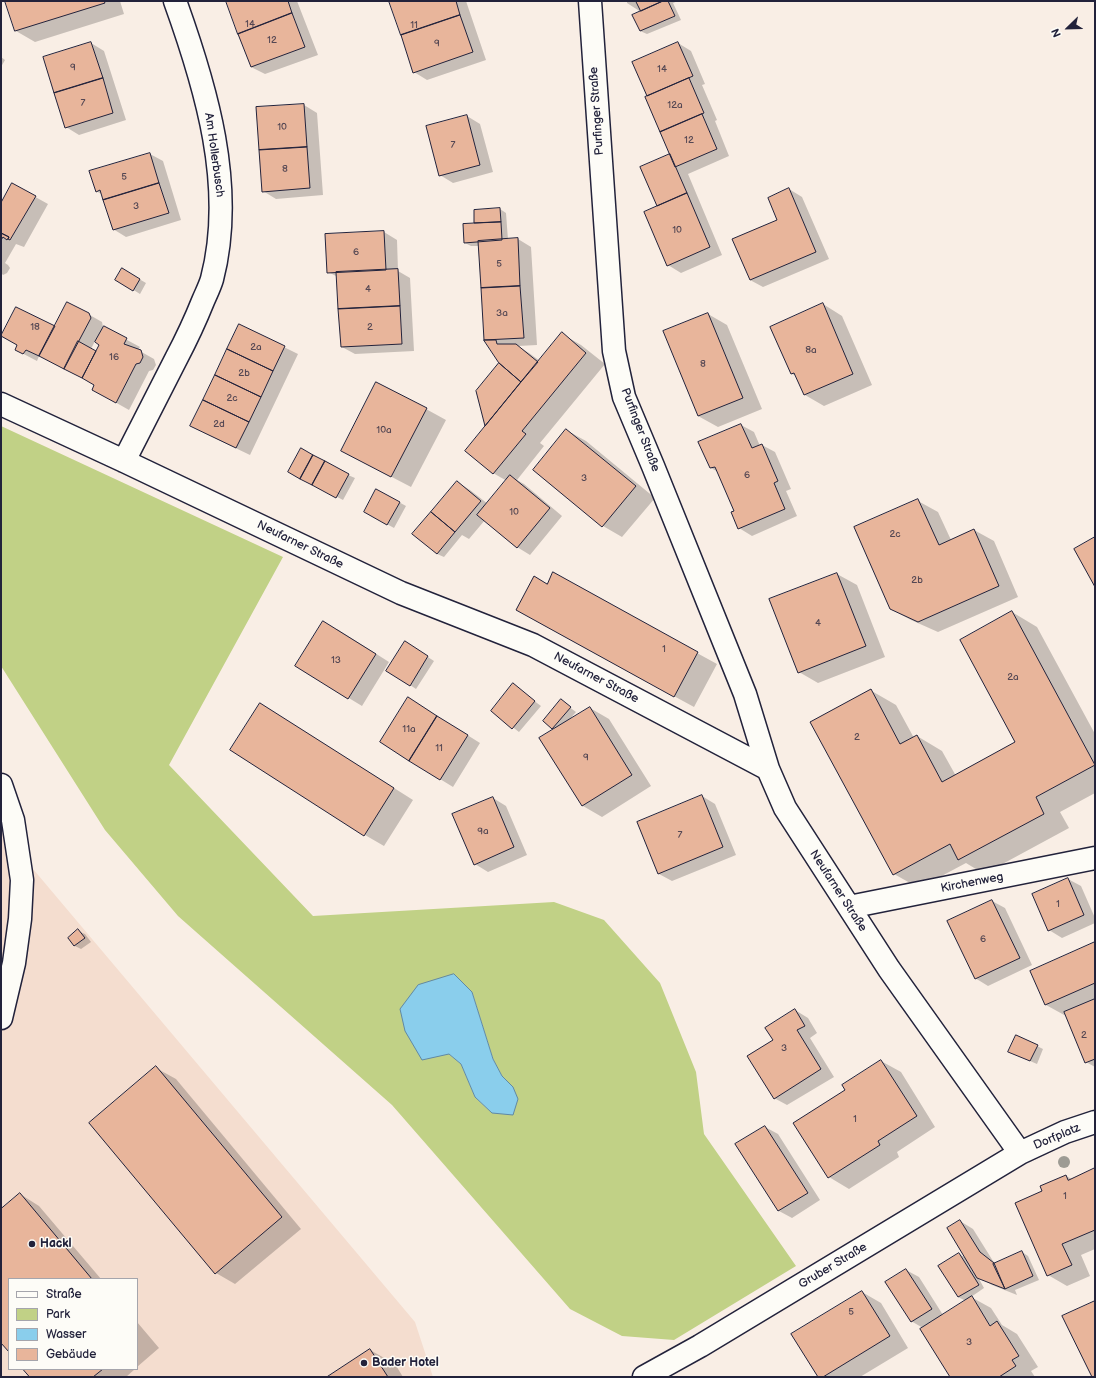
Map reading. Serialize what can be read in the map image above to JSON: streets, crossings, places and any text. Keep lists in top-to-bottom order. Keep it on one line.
{"streets":{"street":["Purfinger Straße","Am Hollerbusch","Neufarner Straße","Kirchenweg","Dorfplatz","Gruber Straße"]},"crossings":[["Purfinger Straße","Neufarner Straße"],["Am Hollerbusch","Neufarner Straße"],["Neufarner Straße","Kirchenweg"],["Neufarner Straße","Dorfplatz"],["Neufarner Straße","Gruber Straße"],["Dorfplatz","Gruber Straße"]],"places":["Hackl","Bader Hotel"],"house_numbers":["14","11","12","9","9","14","7","12a","10","12","7","8","5","3","10","6","5","4","3a","18","2","2a","8a","16","8","2b","2c","2d","10a","6","3","10","2c","2b","4","1","13","2a","11a","2","11","9","9a","7","1","6","2","3","1","1","5","3"],"legend":["Straße","Park","Wasser","Gebäude"],"north":"bottom left"}
